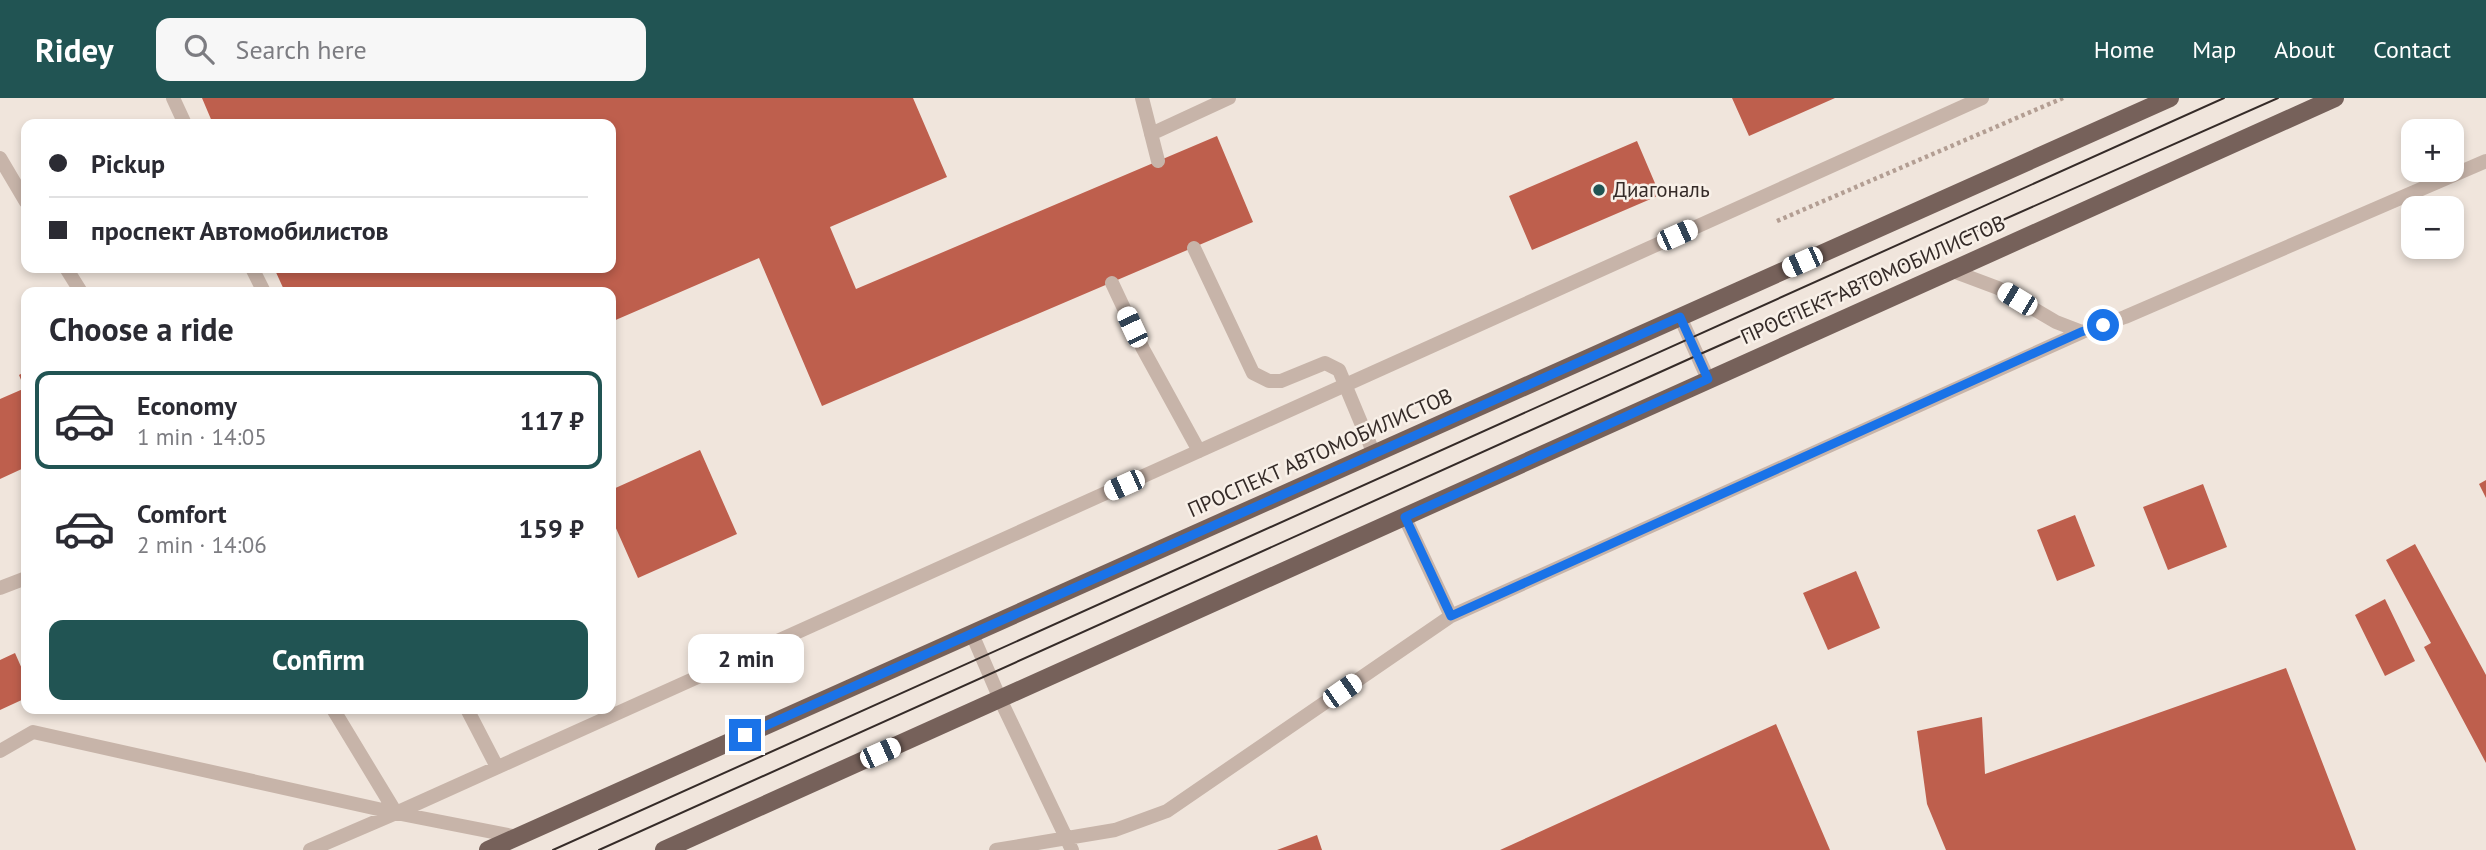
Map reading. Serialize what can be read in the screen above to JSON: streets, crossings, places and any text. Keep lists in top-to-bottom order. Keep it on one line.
{"streets":{"main road":["ПРОСПЕКТ АВТОМОБИЛИСТОВ"]},"places":["Диагональ"],"page":{"header":"Ridey","search":"Search here","nav":["Home","Map","About","Contact"],"map_buttons":["+","−"],"banner":["Pickup","проспект Автомобилистов"],"heading":"Choose a ride","list":[{"name":"Economy","note":"1 min · 14:05","value":"117 ₽"},{"name":"Comfort","note":"2 min · 14:06","value":"159 ₽"}],"buttons":"Confirm","bubble":"2 min"}}
